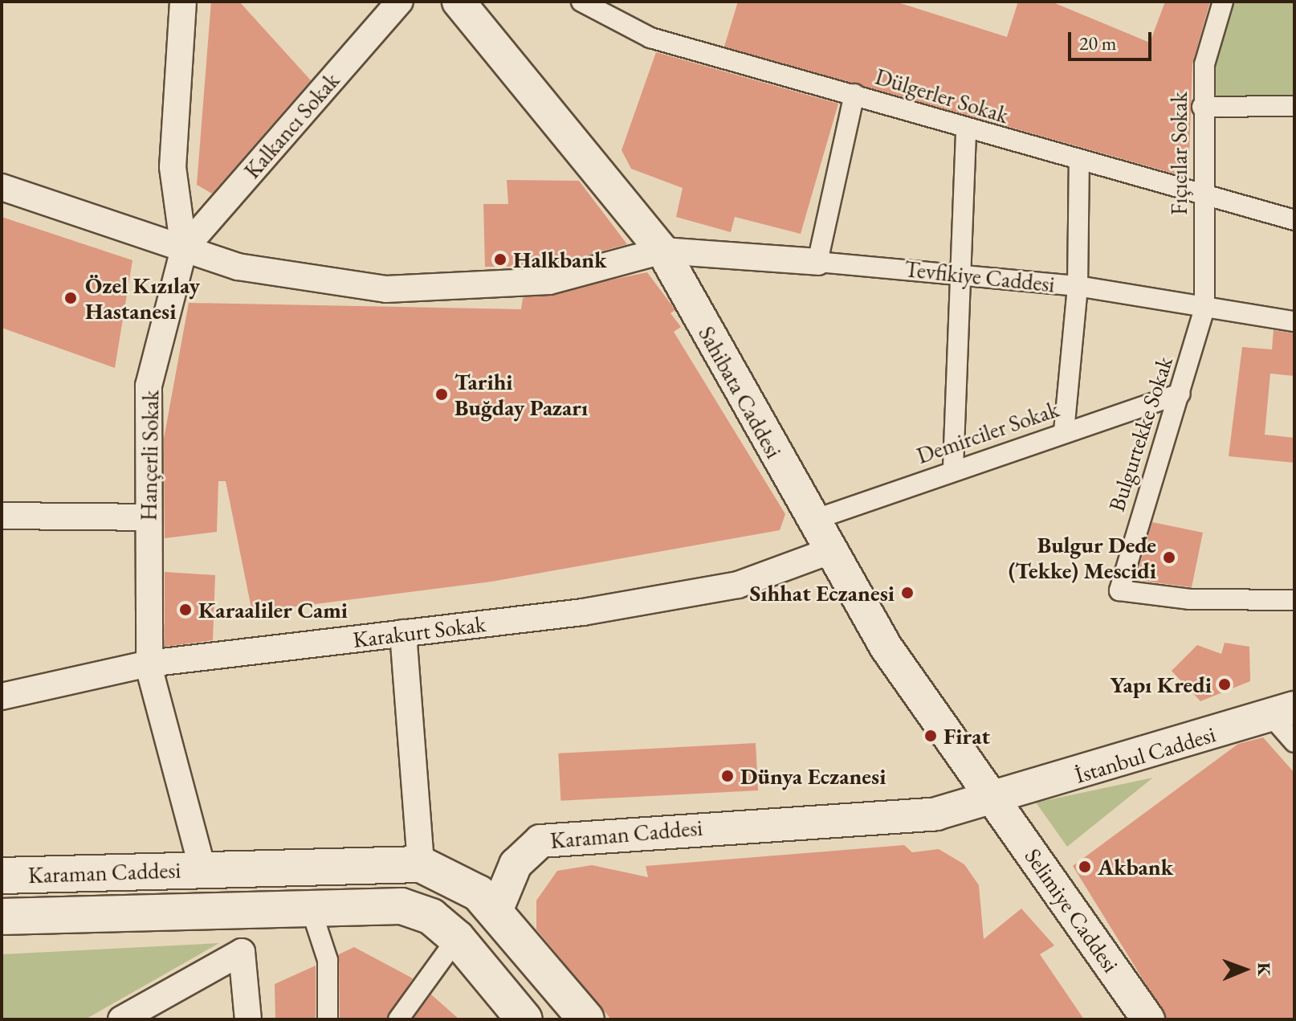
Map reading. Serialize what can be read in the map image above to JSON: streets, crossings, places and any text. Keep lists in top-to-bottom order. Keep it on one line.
{"streets":{"main road":["Karaman Caddesi"],"street":["Dülgerler Sokak","Kalkancı Sokak","Fıçıcılar Sokak","Tevfikiye Caddesi","Sahibata Caddesi","Demirciler Sokak","Bulgurtekke Sokak","Hançerli Sokak","Karakurt Sokak","İstanbul Caddesi","Selimiye Caddesi"]},"crossings":[["Dülgerler Sokak","Fıçıcılar Sokak"],["Kalkancı Sokak","Tevfikiye Caddesi"],["Kalkancı Sokak","Hançerli Sokak"],["Fıçıcılar Sokak","Tevfikiye Caddesi"],["Fıçıcılar Sokak","Bulgurtekke Sokak"],["Tevfikiye Caddesi","Sahibata Caddesi"],["Tevfikiye Caddesi","Bulgurtekke Sokak"],["Tevfikiye Caddesi","Hançerli Sokak"],["Sahibata Caddesi","Demirciler Sokak"],["Sahibata Caddesi","Karakurt Sokak"],["Sahibata Caddesi","İstanbul Caddesi"],["Sahibata Caddesi","Karaman Caddesi"],["Sahibata Caddesi","Selimiye Caddesi"],["Demirciler Sokak","Bulgurtekke Sokak"],["Hançerli Sokak","Karakurt Sokak"],["Hançerli Sokak","Karaman Caddesi"],["İstanbul Caddesi","Karaman Caddesi"],["İstanbul Caddesi","Selimiye Caddesi"],["Karaman Caddesi","Selimiye Caddesi"]],"places":["Halkbank","Özel Kızılay Hastanesi","Tarihi Buğday Pazarı","Bulgur Dede (Tekke) Mescidi","Sıhhat Eczanesi","Karaaliler Cami","Yapı Kredi","Firat","Dünya Eczanesi","Akbank"],"scale_bar":"20 m","north":"right"}
